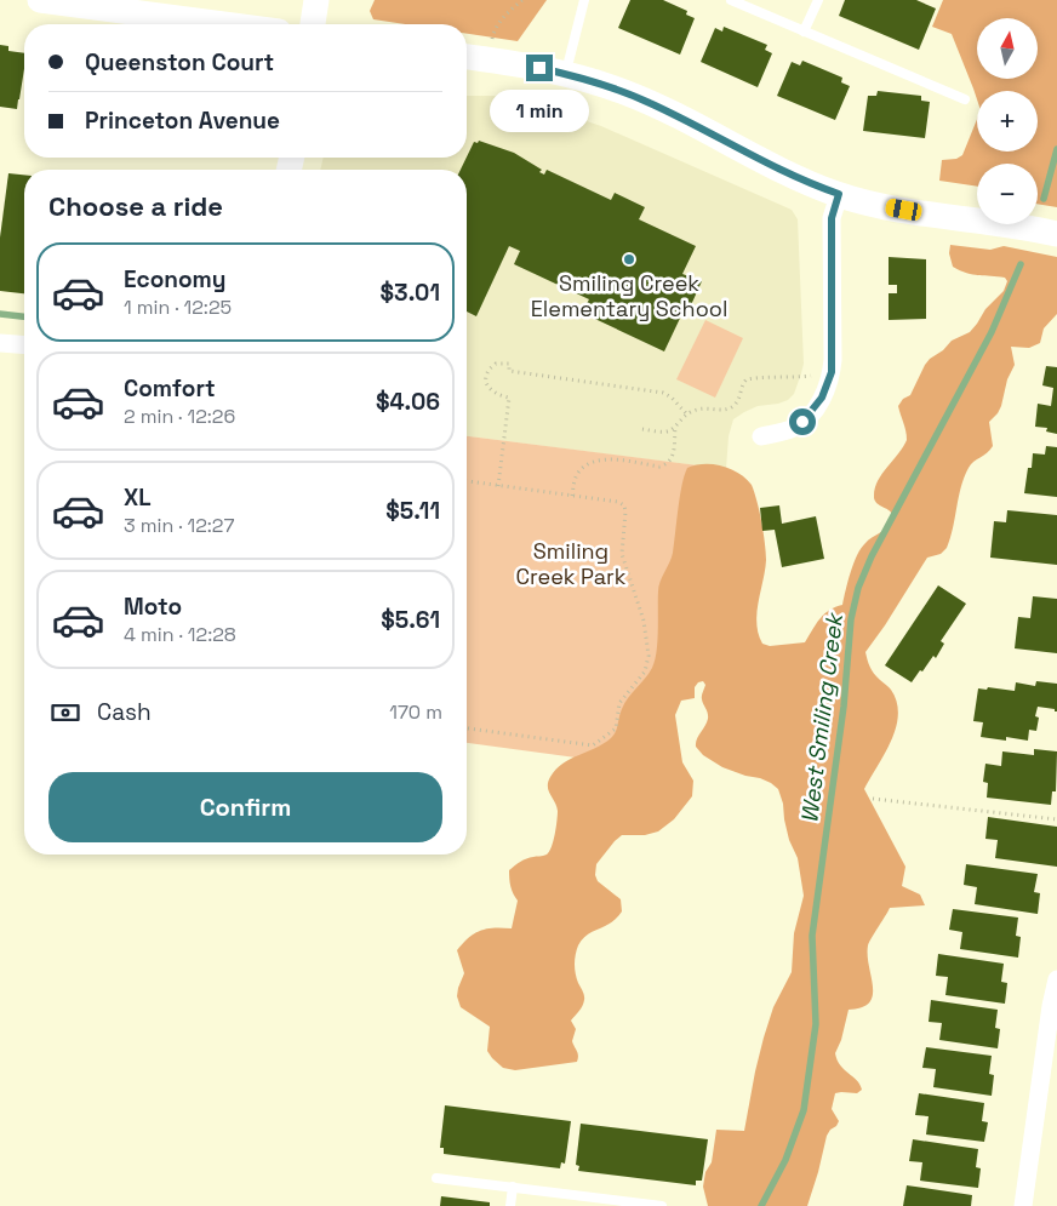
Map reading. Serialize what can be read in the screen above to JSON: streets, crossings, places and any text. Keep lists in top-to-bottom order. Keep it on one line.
{"water":["West Smiling Creek"],"parks":["Smiling Creek Park"],"places":["Smiling Creek Elementary School"],"north":"top","page":{"map_buttons":["+","−"],"banner":["Queenston Court","Princeton Avenue"],"bubble":"1 min","heading":"Choose a ride","list":[{"name":"Economy","note":"1 min · 12:25","value":"$3.01"},{"name":"Comfort","note":"2 min · 12:26","value":"$4.06"},{"name":"XL","note":"3 min · 12:27","value":"$5.11"},{"name":"Moto","note":"4 min · 12:28","value":"$5.61"}],"pay":["Cash","170 m"],"buttons":"Confirm"}}
